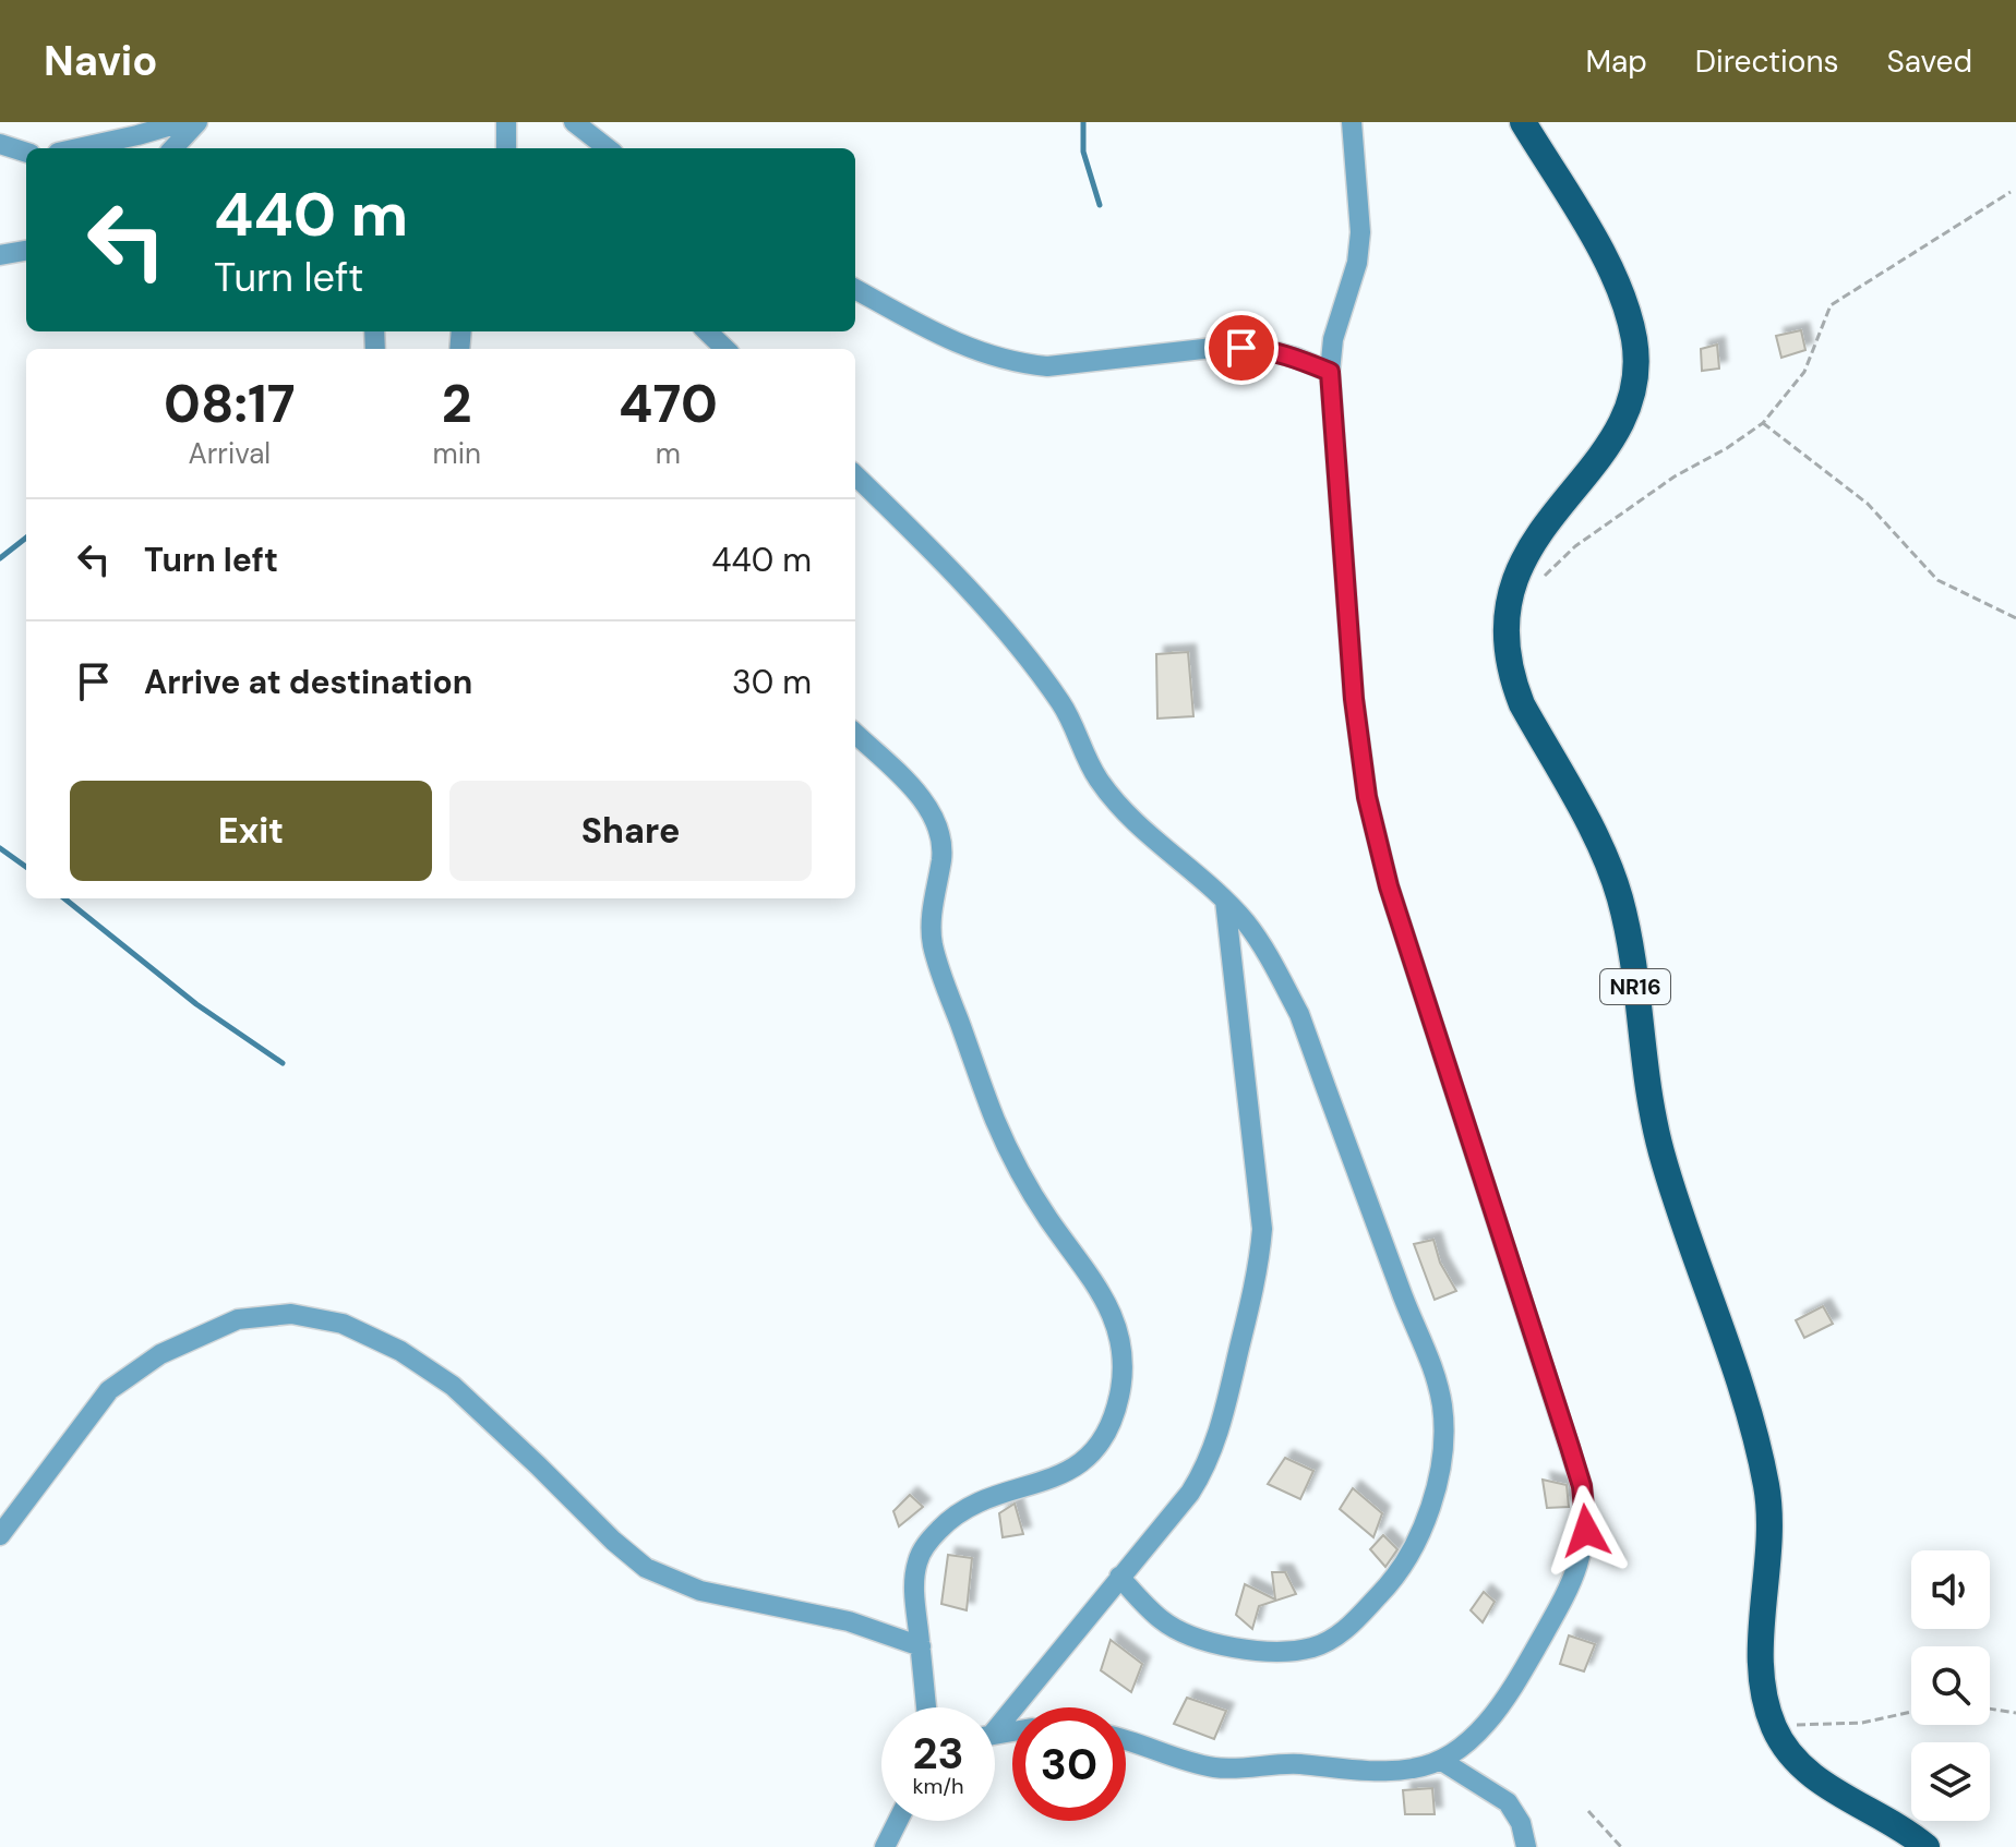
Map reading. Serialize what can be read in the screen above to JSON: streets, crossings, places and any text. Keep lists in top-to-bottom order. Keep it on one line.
{"streets":{"main road":["NR16"]},"page":{"header":"Navio","nav":["Map","Directions","Saved"],"turn":["440 m","Turn left"],"eta":["08:17","Arrival","2","min","470","m"],"list":[{"name":"Turn left","value":"440 m"},{"name":"Arrive at destination","value":"30 m"}],"buttons":["Exit","Share"],"speed":"23 km/h","limit":"30"}}
